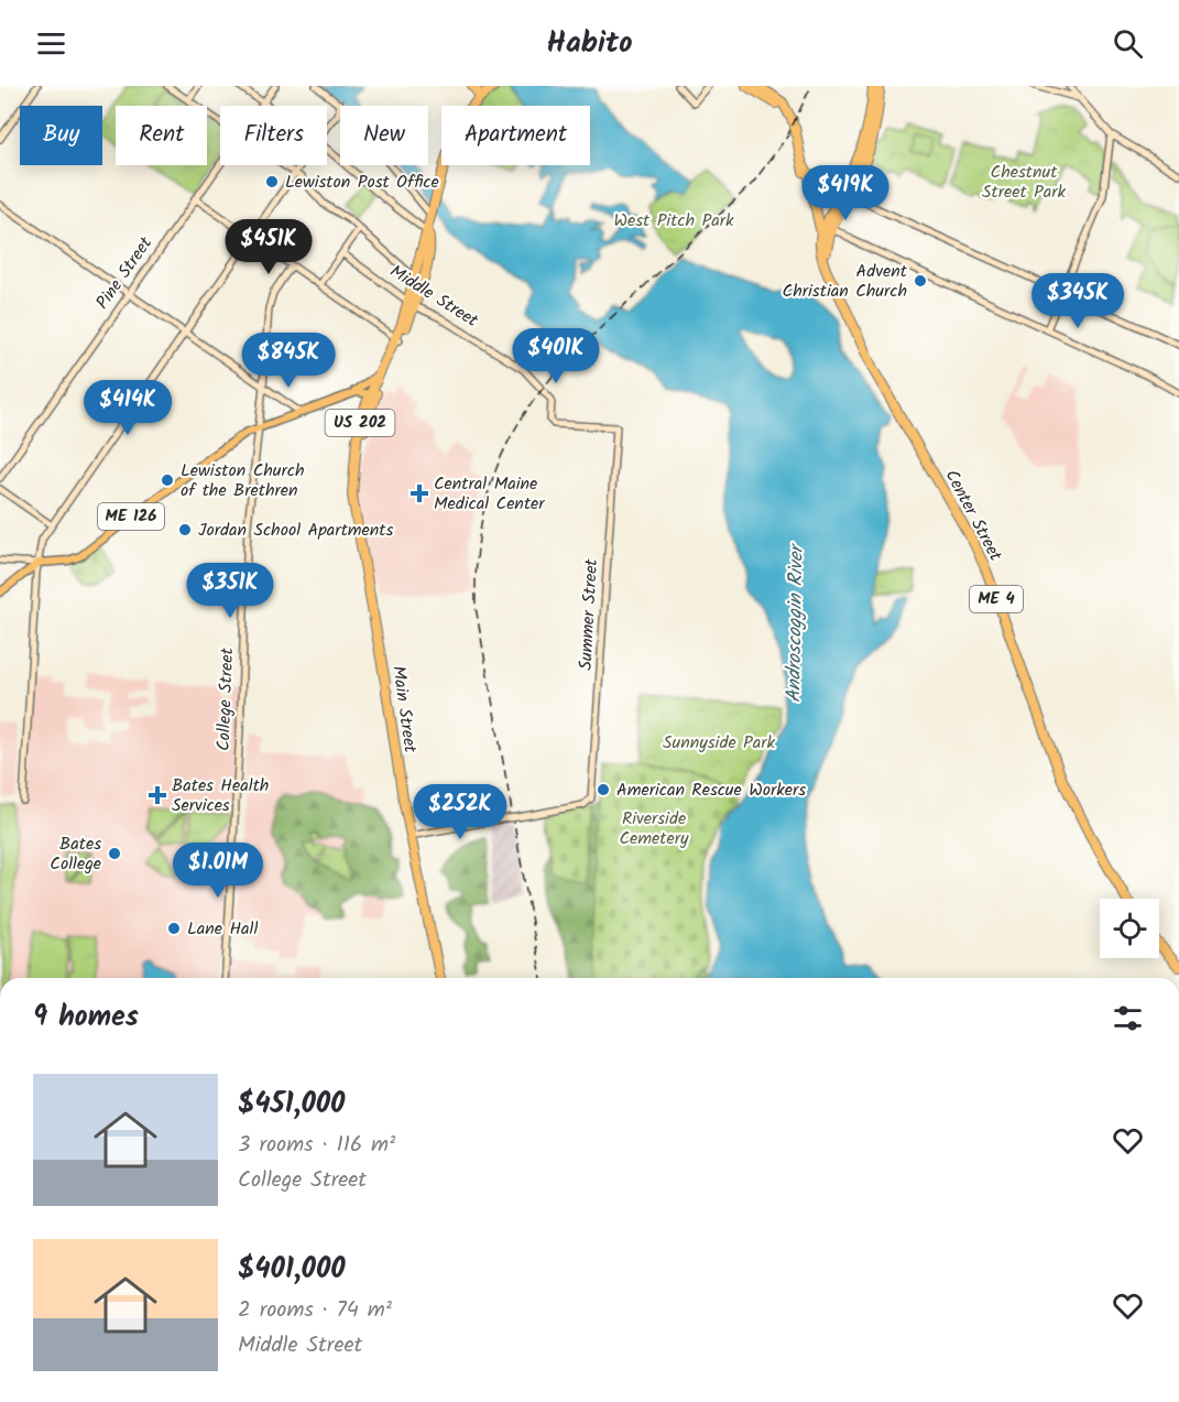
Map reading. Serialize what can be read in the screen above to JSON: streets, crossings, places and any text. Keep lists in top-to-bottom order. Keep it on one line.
{"streets":{"highway":["US 202","Center Street","ME 4","Main Street"],"main road":["ME 126"],"street":["Pine Street","Middle Street","Summer Street","College Street"]},"crossings":[["Middle Street","Summer Street"],["Middle Street","Main Street"],["Center Street","ME 4"],["ME 126","College Street"],["Summer Street","Main Street"]],"water":["Androscoggin River"],"parks":["Chestnut Street Park","West Pitch Park","Sunnyside Park","Riverside Cemetery"],"places":{"other":["Lewiston Post Office","Advent Christian Church","Lewiston Church of the Brethren","Jordan School Apartments","American Rescue Workers","Bates College","Lane Hall"],"health":["Central Maine Medical Center","Bates Health Services"]},"page":{"header":"Habito","chip":["Buy","Rent","Filters","New","Apartment"],"price":["$419K","$451K","$345K","$401K","$845K","$414K","$351K","$252K","$1.01M"],"heading":"9 homes","list":[{"name":"$451,000","note":"3 rooms · 116 m² · College Street"},{"name":"$401,000","note":"2 rooms · 74 m² · Middle Street"}]}}
